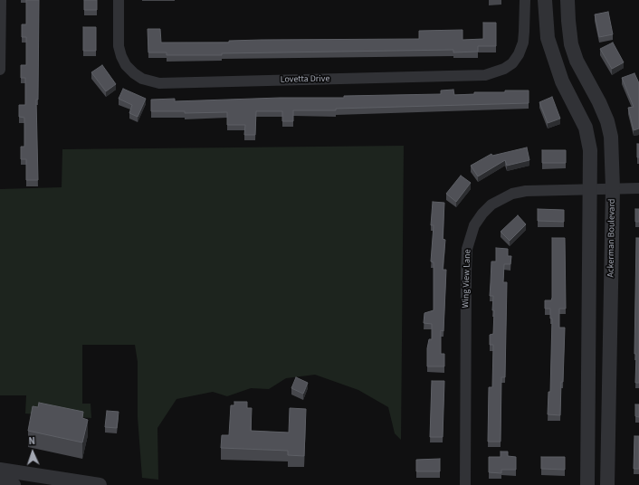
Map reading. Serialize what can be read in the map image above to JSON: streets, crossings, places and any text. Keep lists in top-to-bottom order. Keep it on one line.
{"streets":{"street":["Lovetta Drive","Ackerman Boulevard","Wing View Lane"]},"crossings":[["Ackerman Boulevard","Wing View Lane"]],"north":"top"}
